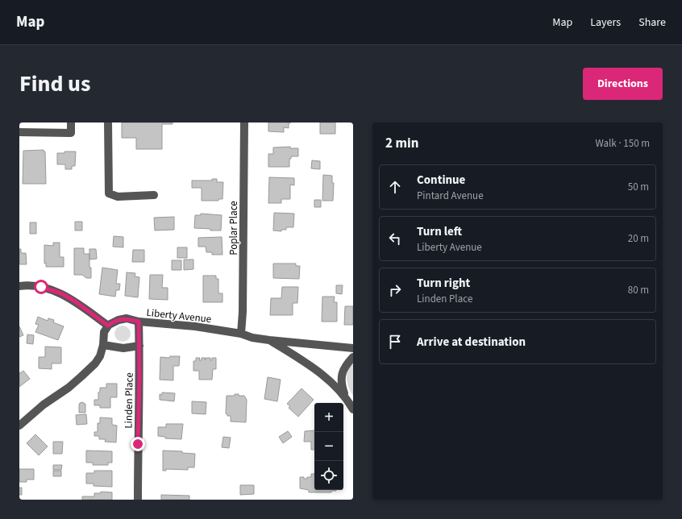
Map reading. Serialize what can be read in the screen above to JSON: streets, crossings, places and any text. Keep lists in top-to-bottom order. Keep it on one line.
{"streets":{"street":["Poplar Place","Liberty Avenue","Linden Place"]},"crossings":[["Poplar Place","Liberty Avenue"],["Liberty Avenue","Linden Place"]],"page":{"header":"Map","nav":["Map","Layers","Share"],"title":"Find us","buttons":"Directions","heading":["2 min","Walk · 150 m"],"list":[["Continue","Pintard Avenue","50 m"],["Turn left","Liberty Avenue","20 m"],["Turn right","Linden Place","80 m"],"Arrive at destination"],"map_buttons":["+","−"]}}
